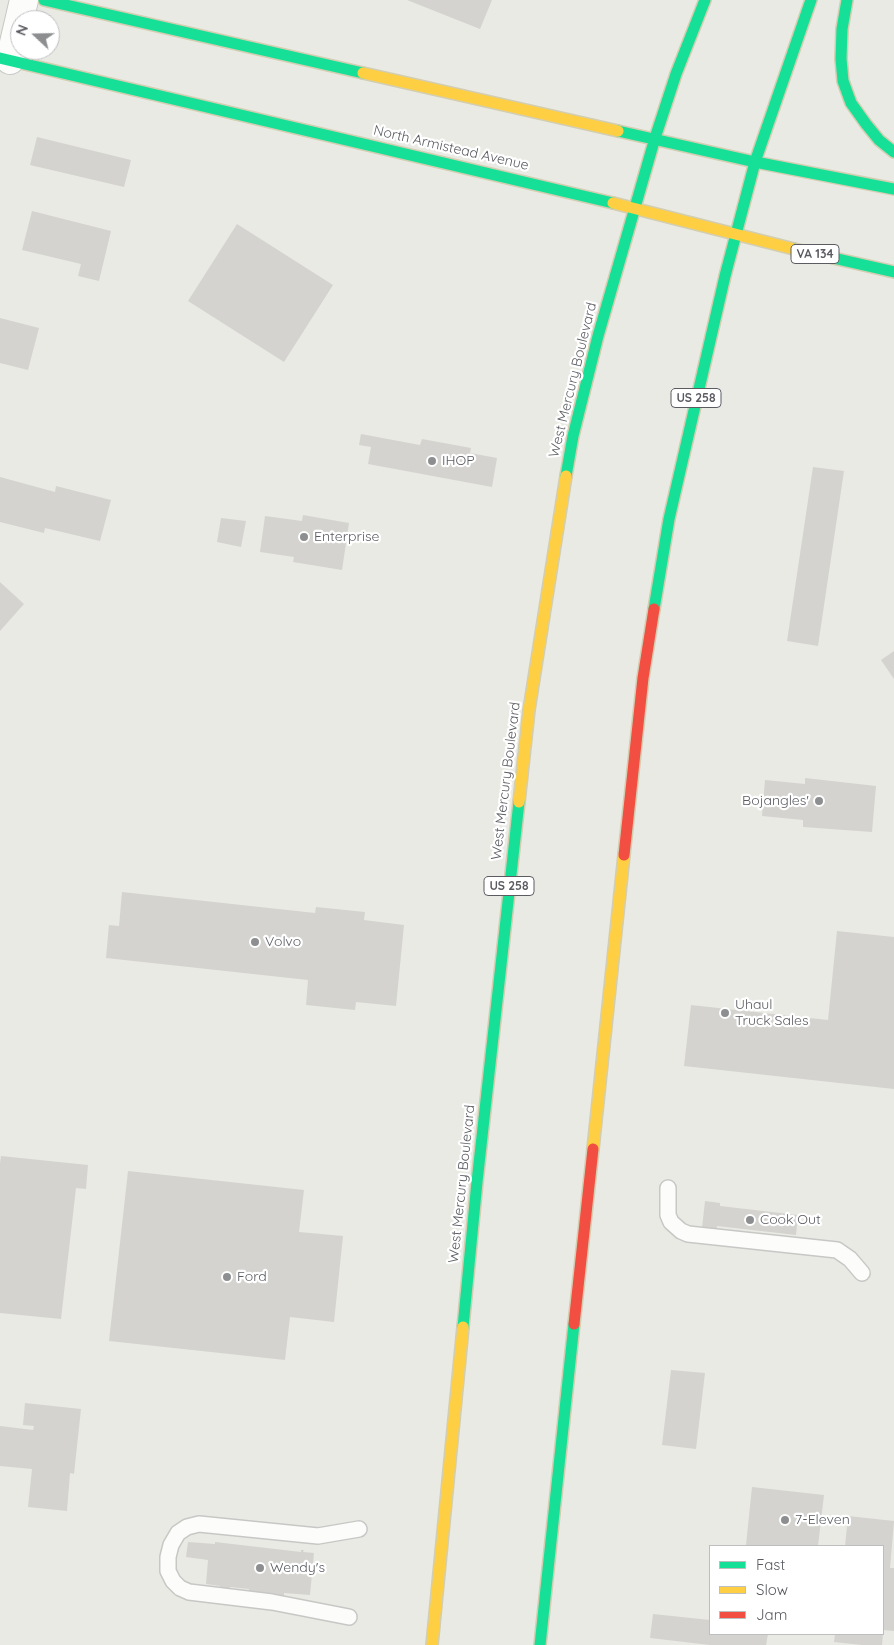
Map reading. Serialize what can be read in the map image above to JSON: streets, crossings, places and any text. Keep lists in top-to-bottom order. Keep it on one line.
{"streets":{"main road":["North Armistead Avenue","VA 134","West Mercury Boulevard","US 258"]},"crossings":[["North Armistead Avenue","West Mercury Boulevard"],["North Armistead Avenue","US 258"]],"places":["IHOP","Enterprise","Bojangles'","Volvo","Uhaul Truck Sales","Cook Out","Ford","7-Eleven","Wendy's"],"legend":["Fast","Slow","Jam"],"north":"left"}
